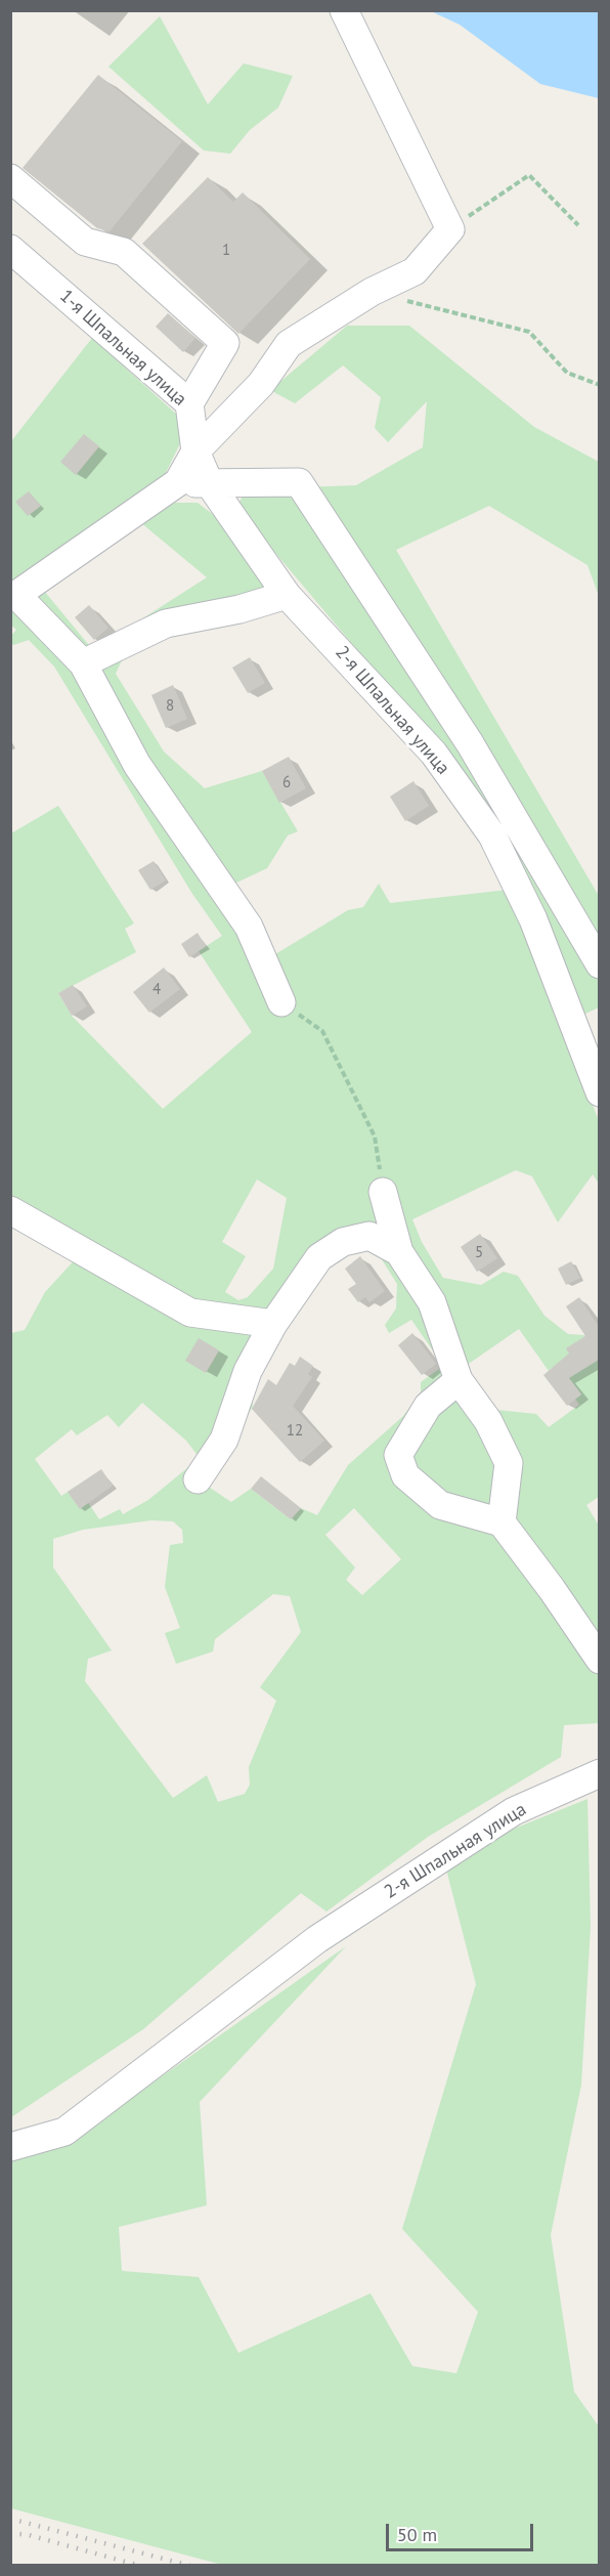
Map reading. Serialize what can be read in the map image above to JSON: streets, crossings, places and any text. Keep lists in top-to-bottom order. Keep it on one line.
{"streets":{"street":["1-я Шпальная улица","2-я Шпальная улица"]},"crossings":[["1-я Шпальная улица","2-я Шпальная улица"]],"house_numbers":["1","8","6","4","5","12"],"scale_bar":"50 m"}
